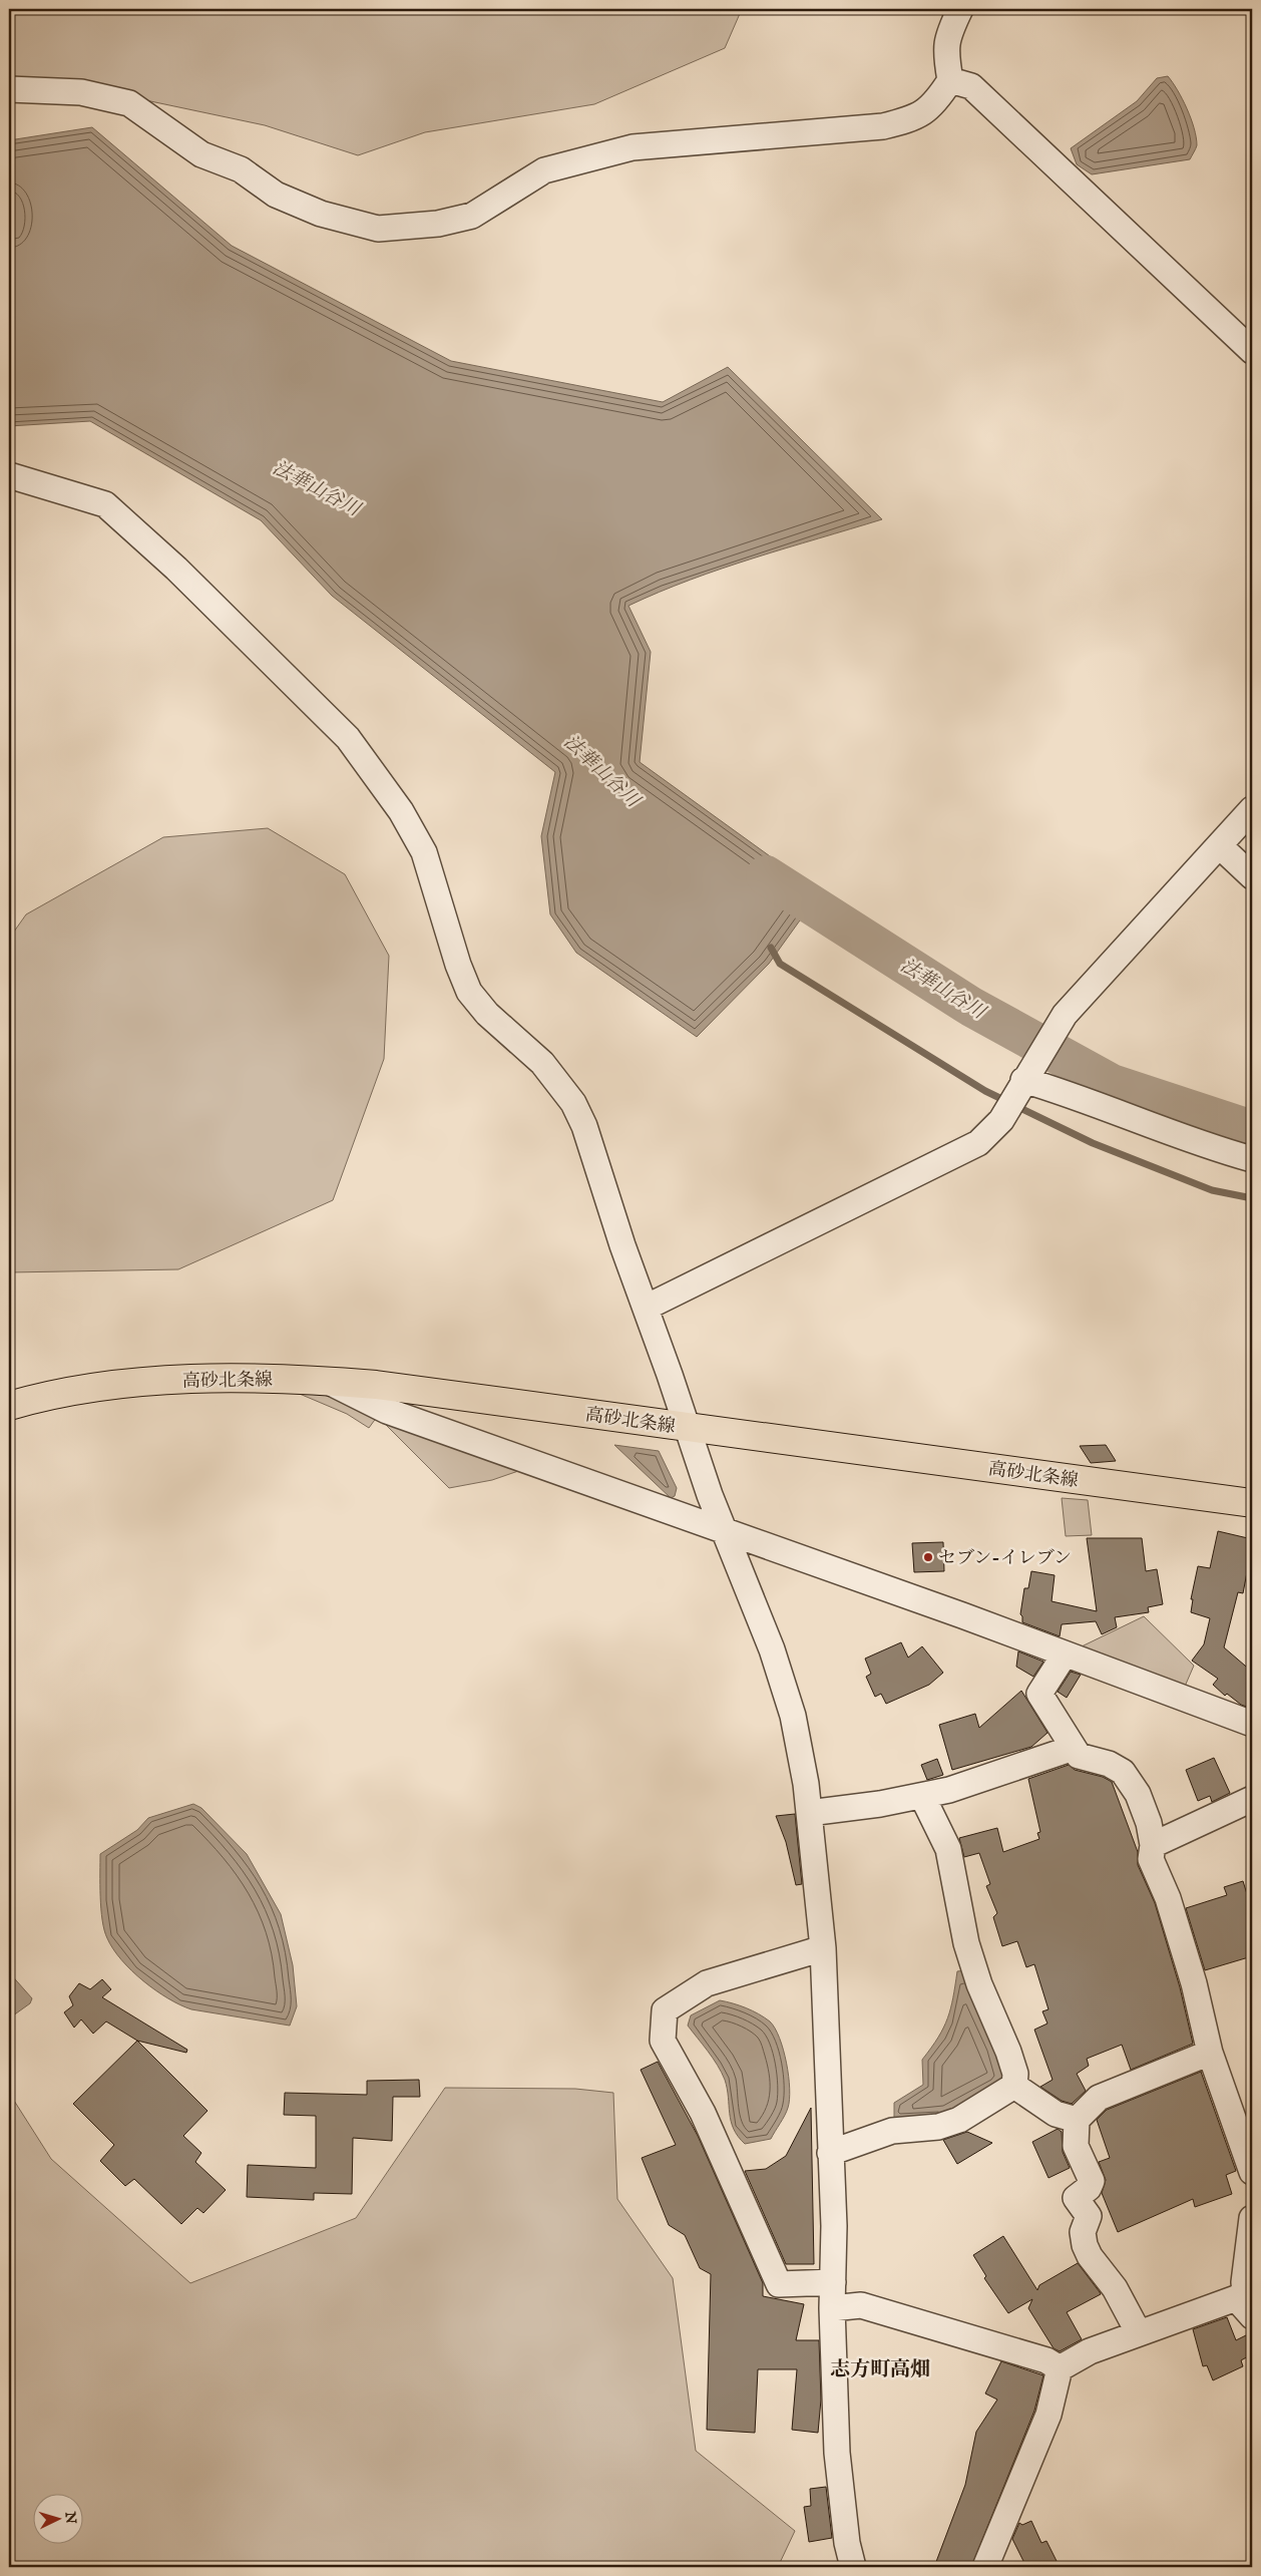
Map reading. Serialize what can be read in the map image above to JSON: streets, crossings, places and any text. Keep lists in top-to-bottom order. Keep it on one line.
{"streets":{"main road":["高砂北条線"]},"districts":["志方町高畑"],"water":["法華山谷川"],"places":["セブン-イレブン"],"north":"right"}
